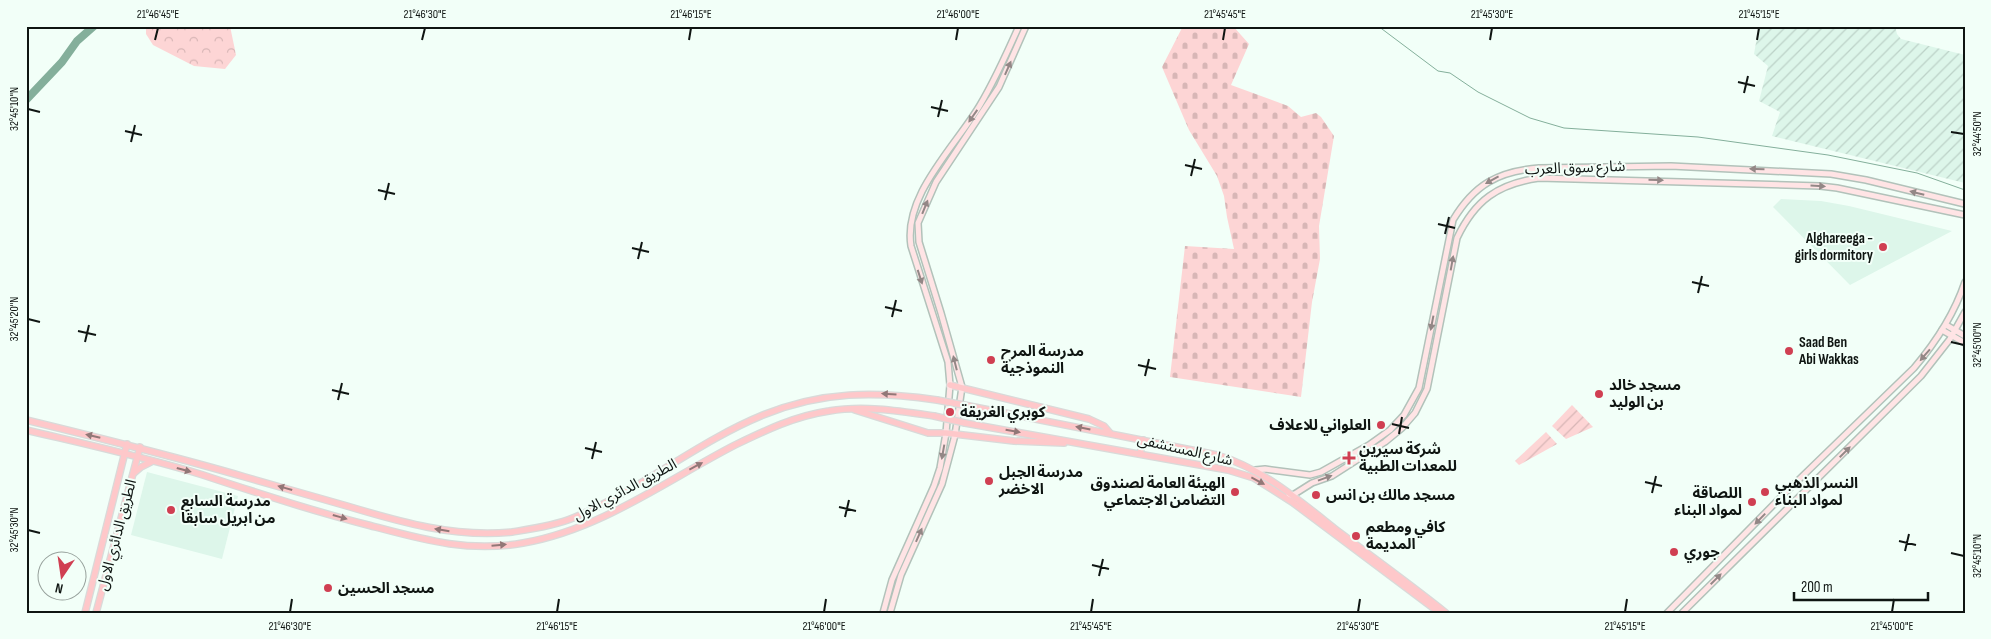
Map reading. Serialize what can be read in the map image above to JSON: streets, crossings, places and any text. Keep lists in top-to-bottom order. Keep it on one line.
{"streets":{"main road":["شارع سوق العرب","شارع المستشفى","الطريق الدائري الاول"]},"crossings":[["شارع سوق العرب","شارع المستشفى"],["شارع المستشفى","الطريق الدائري الاول"]],"one_way":["شارع سوق العرب"],"places":{"other":["Alghareega - girls dormitory","Saad Ben Abi Wakkas","مدرسة المرح النموذجية","مسجد خالد بن الوليد","كوبري الغريقة","العلواني للاعلاف","مدرسة الجبل الاخضر","الهيئة العامة لصندوق التضامن الاجتماعي","النسر الذهبي لمواد البناء","مسجد مالك بن انس","اللصاقة لمواد البناء","مدرسة السابع من ابريل سابقا","كافي ومطعم المديمة","جوري","مسجد الحسين"],"health":["شركة سيرين للمعدات الطبية"]},"scale_bar":"200 m","north":"bottom","coordinates":["21°46'45\"E","21°46'30\"E","21°46'15\"E","21°46'00\"E","21°45'45\"E","21°45'30\"E","21°45'15\"E","32°45'10\"N","32°44'50\"N","32°45'20\"N","32°45'00\"N","32°45'30\"N","21°45'00\"E"]}
